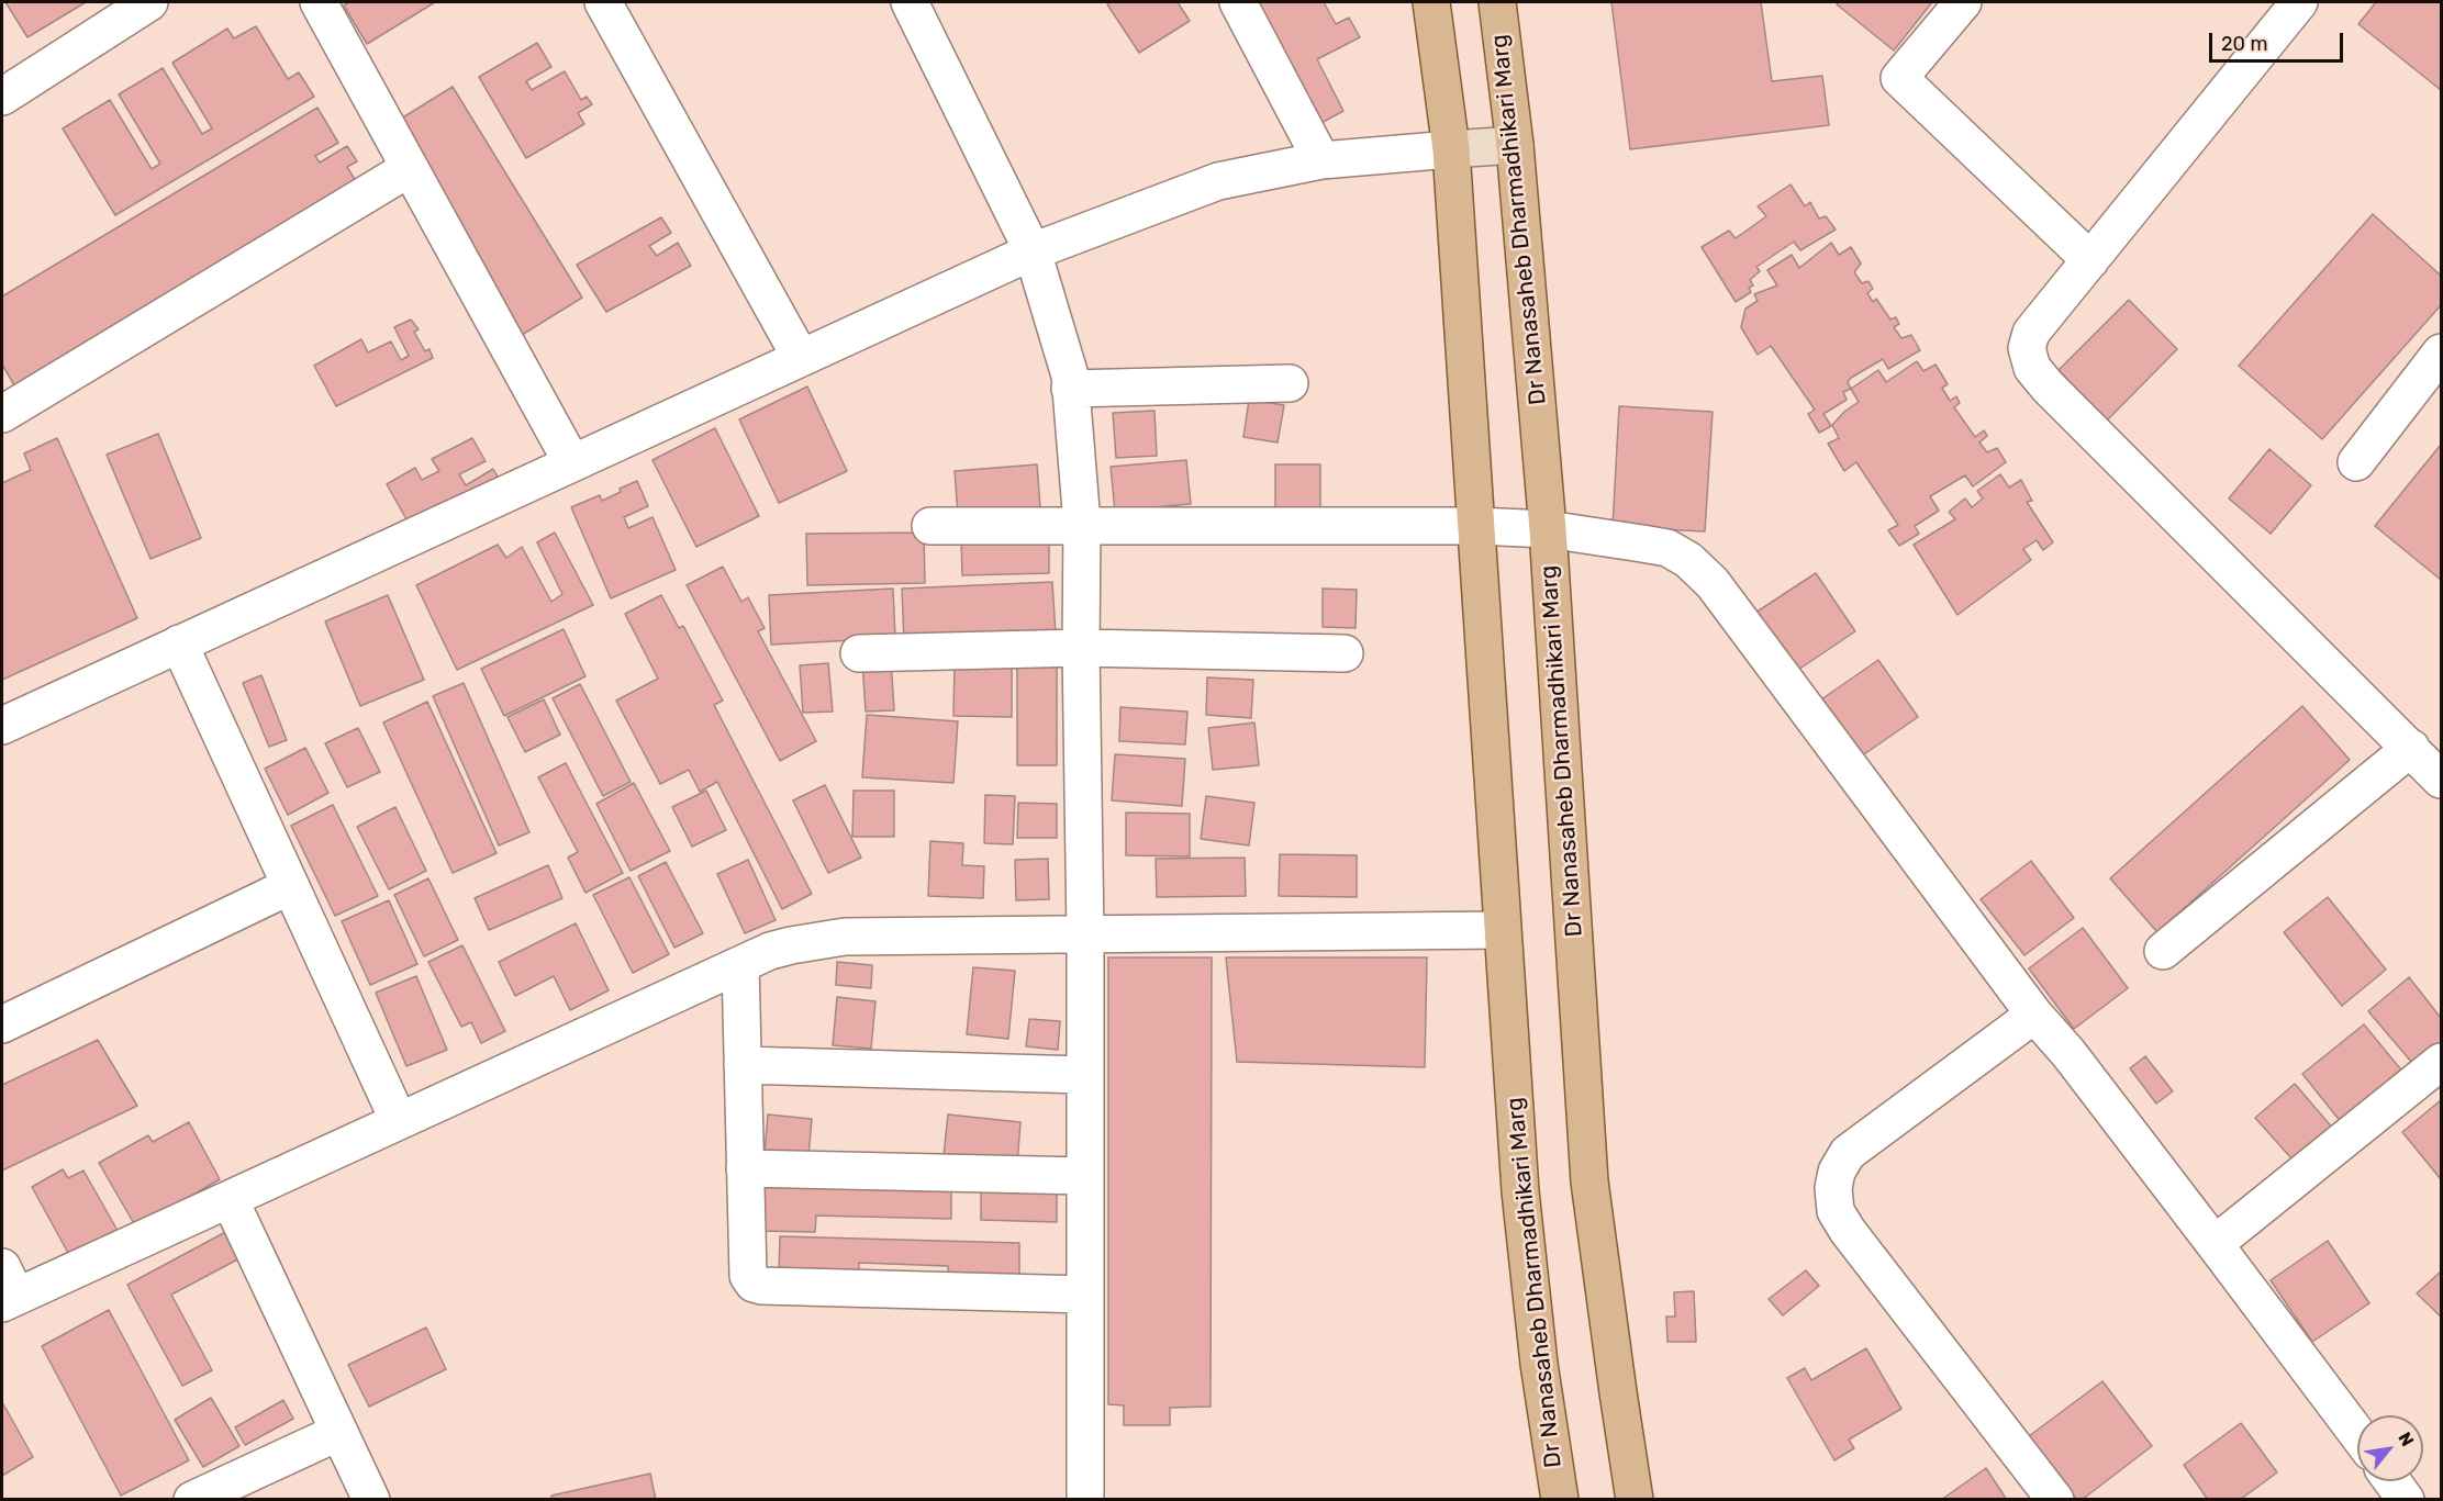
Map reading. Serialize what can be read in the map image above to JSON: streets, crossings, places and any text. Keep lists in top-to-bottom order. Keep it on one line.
{"streets":{"main road":["Dr Nanasaheb Dharmadhikari Marg"]},"scale_bar":"20 m","north":"top right"}
